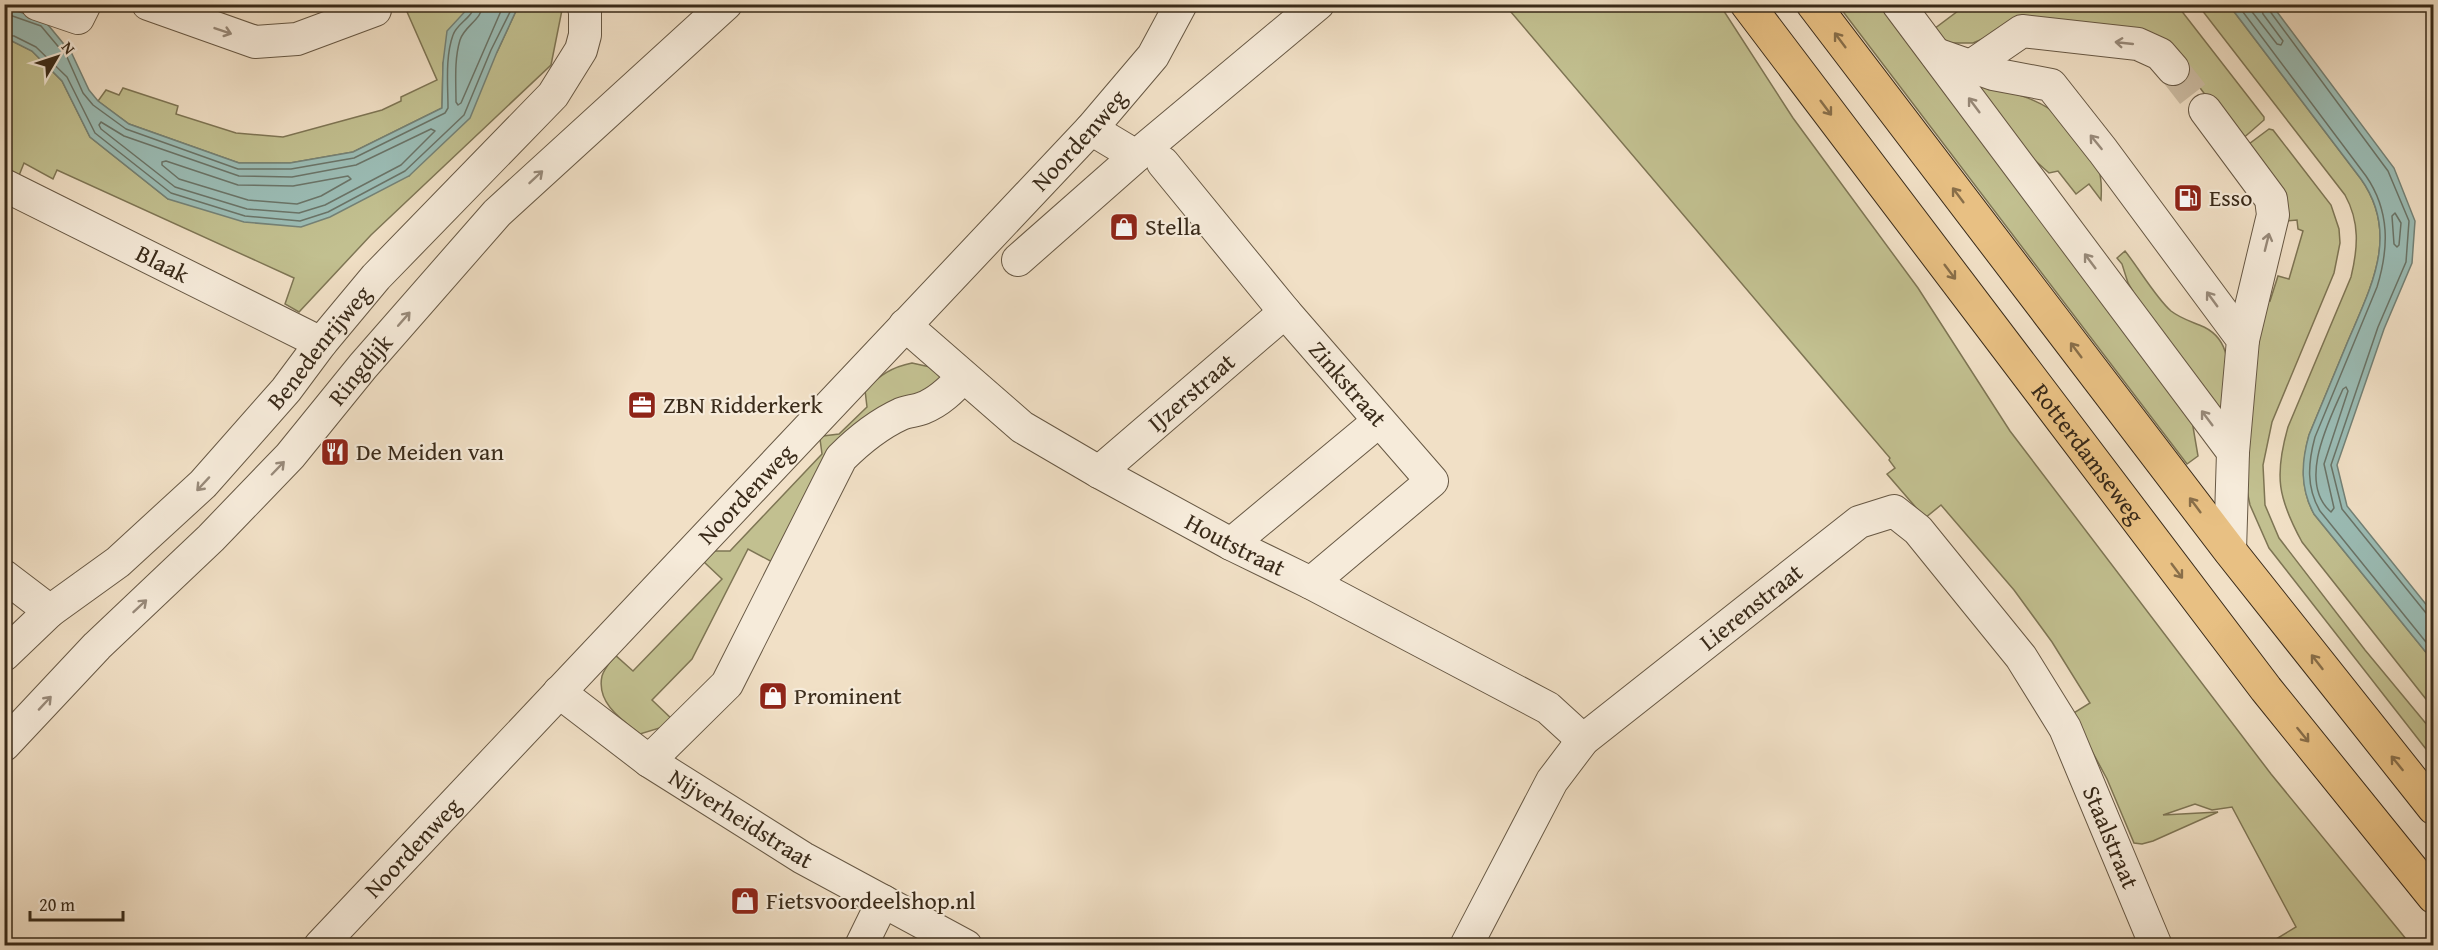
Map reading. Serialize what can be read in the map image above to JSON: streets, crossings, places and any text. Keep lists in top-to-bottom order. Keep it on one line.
{"streets":{"main road":["Rotterdamseweg"],"street":["Noordenweg","Blaak","Benedenrijweg","Ringdijk","Zinkstraat","IJzerstraat","Houtstraat","Lierenstraat","Nijverheidstraat","Staalstraat"]},"crossings":[["Noordenweg","Zinkstraat"],["Noordenweg","Houtstraat"],["Noordenweg","Nijverheidstraat"],["Blaak","Benedenrijweg"],["Zinkstraat","IJzerstraat"],["Zinkstraat","Houtstraat"],["IJzerstraat","Houtstraat"],["Houtstraat","Lierenstraat"],["Lierenstraat","Staalstraat"]],"one_way":["Benedenrijweg","Ringdijk"],"places":{"fuel station":["Esso"],"shop":["Stella","Prominent","Fietsvoordeelshop.nl"],"office":["ZBN Ridderkerk"],"restaurant":["De Meiden van"]},"scale_bar":"20 m","north":"top right"}
